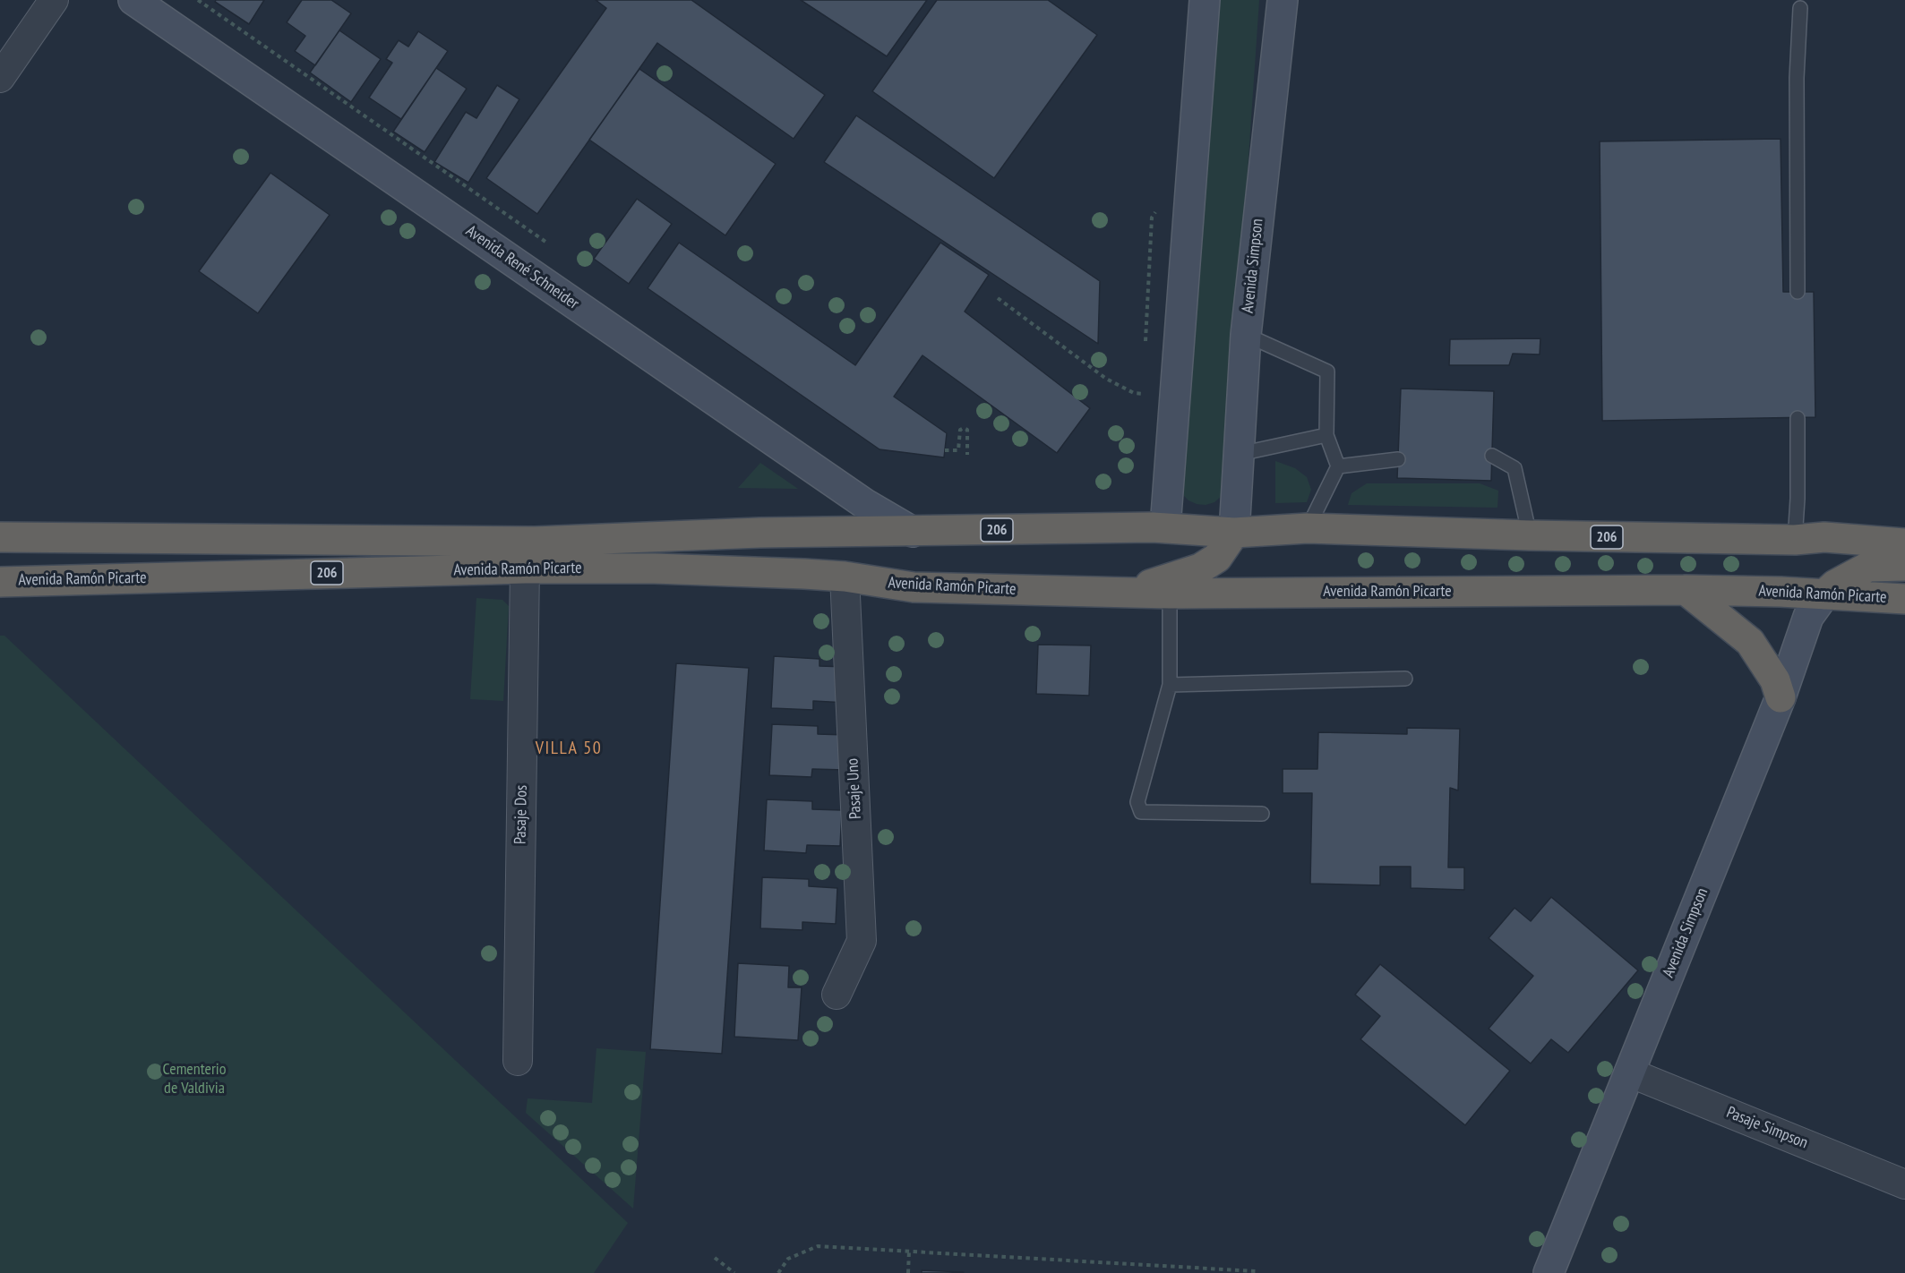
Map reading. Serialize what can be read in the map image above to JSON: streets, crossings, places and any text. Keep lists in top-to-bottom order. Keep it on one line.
{"streets":{"highway":["206","Avenida Ramón Picarte"],"main road":["Avenida Simpson","Avenida René Schneider"],"street":["Pasaje Uno","Pasaje Dos","Pasaje Simpson"]},"crossings":[["Avenida Simpson","Avenida Ramón Picarte"],["Avenida Simpson","Pasaje Simpson"],["Avenida René Schneider","Avenida Ramón Picarte"],["Avenida Ramón Picarte","Pasaje Uno"],["Avenida Ramón Picarte","Pasaje Dos"]],"districts":["VILLA 50"],"parks":["Cementerio de Valdivia"]}
